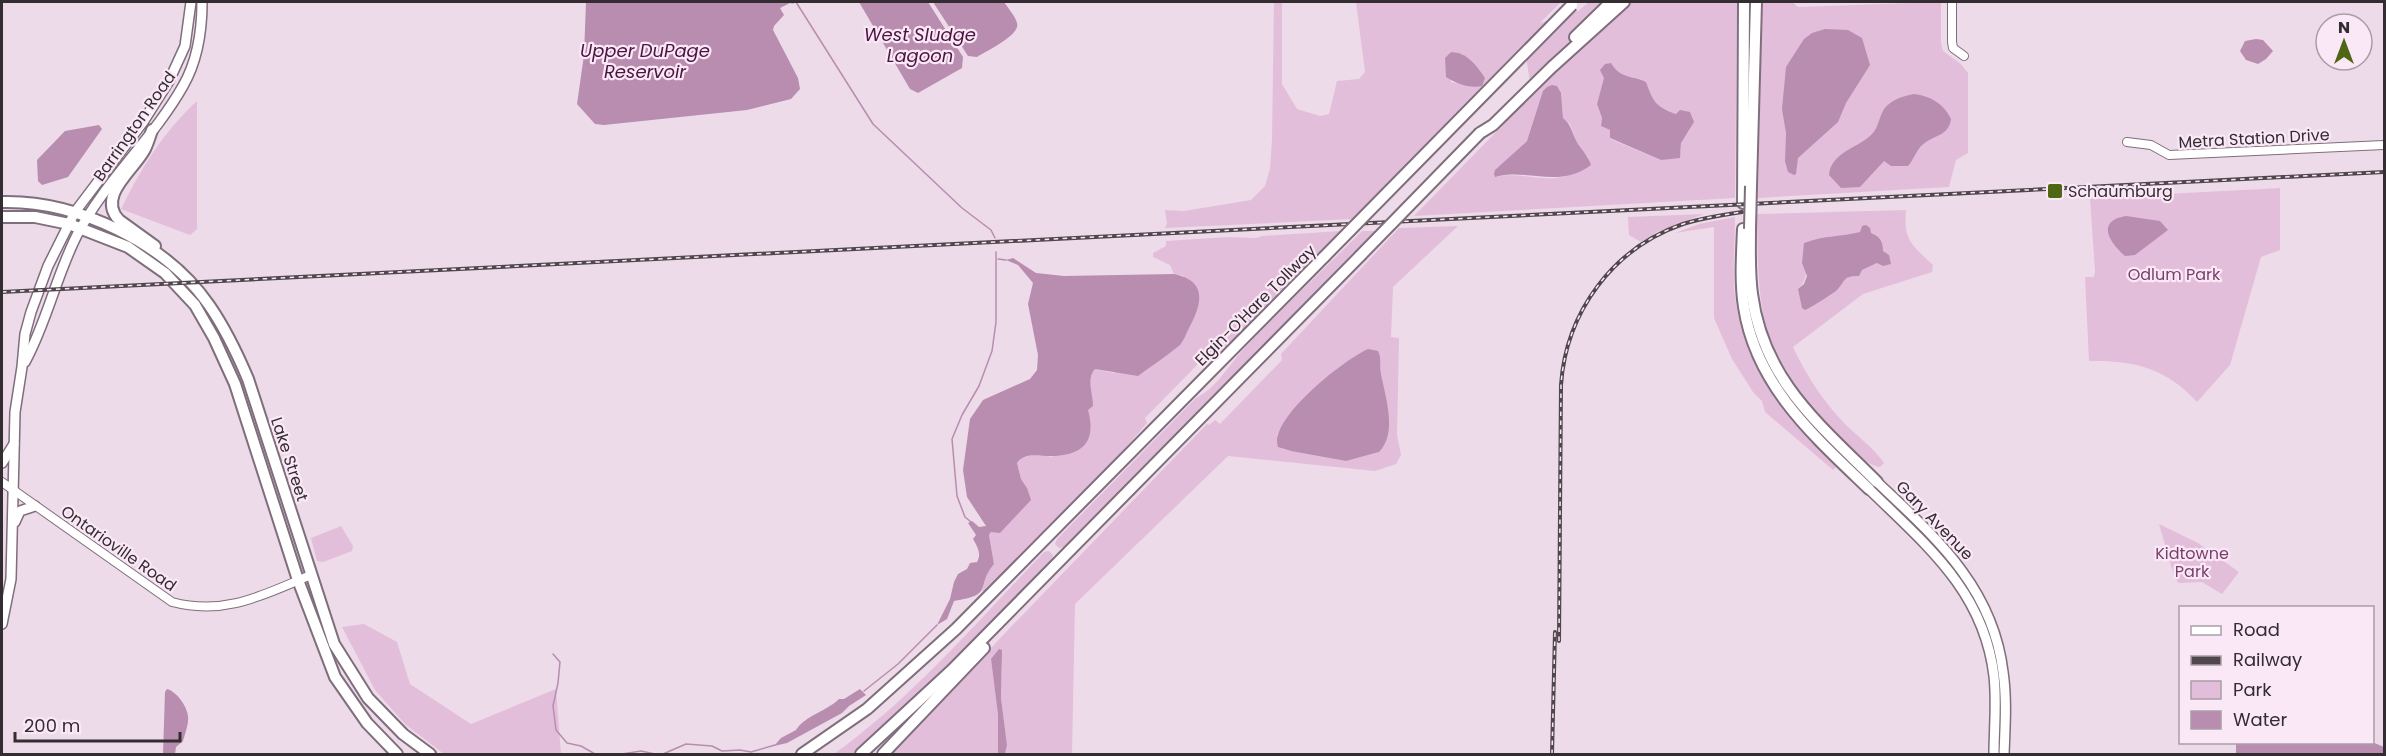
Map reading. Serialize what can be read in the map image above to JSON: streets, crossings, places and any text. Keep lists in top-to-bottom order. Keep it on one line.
{"streets":{"highway":["Elgin-O'Hare Tollway","Lake Street"],"main road":["Barrington Road","Gary Avenue"],"street":["Metra Station Drive","Ontarioville Road"]},"crossings":[["Barrington Road","Lake Street"],["Barrington Road","Ontarioville Road"],["Lake Street","Ontarioville Road"]],"water":["West Sludge Lagoon","Upper DuPage Reservoir"],"parks":["Odlum Park","Kidtowne Park"],"places":{"transit":["Schaumburg"]},"legend":["Road","Railway","Park","Water"],"scale_bar":"200 m","north":"top"}
